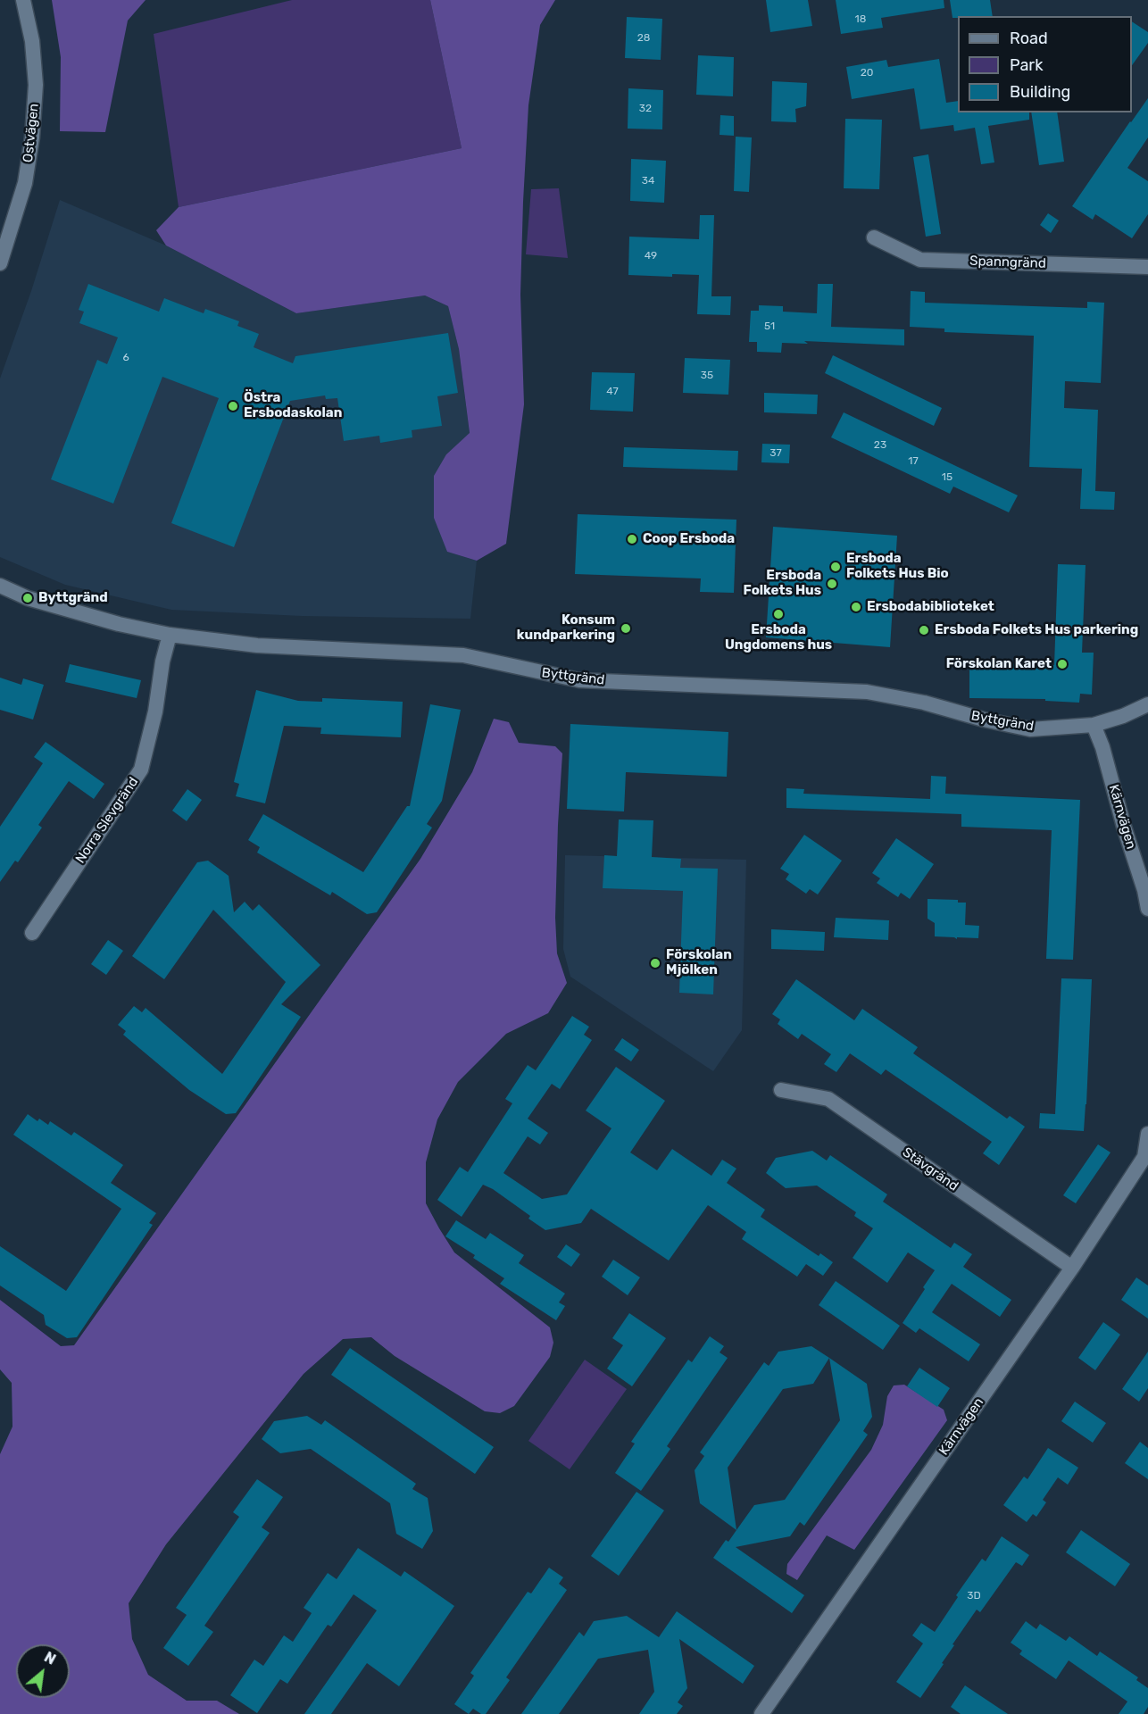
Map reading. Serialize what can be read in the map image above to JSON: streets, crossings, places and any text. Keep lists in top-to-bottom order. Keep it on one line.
{"streets":{"street":["Ostvägen","Spanngränd","Byttgränd","Kärnvägen","Norra Slevgränd","Stävgränd"]},"crossings":[["Byttgränd","Kärnvägen"],["Byttgränd","Norra Slevgränd"],["Kärnvägen","Stävgränd"]],"places":["Östra Ersbodaskolan","Coop Ersboda","Ersboda Folkets Hus Bio","Ersboda Folkets Hus","Byttgränd","Ersbodabiblioteket","Ersboda Ungdomens hus","Konsum kundparkering","Ersboda Folkets Hus parkering","Förskolan Karet","Förskolan Mjölken"],"house_numbers":["18","28","20","32","34","49","51","6","35","47","23","37","17","15","3D"],"legend":["Road","Park","Building"],"north":"top right"}
